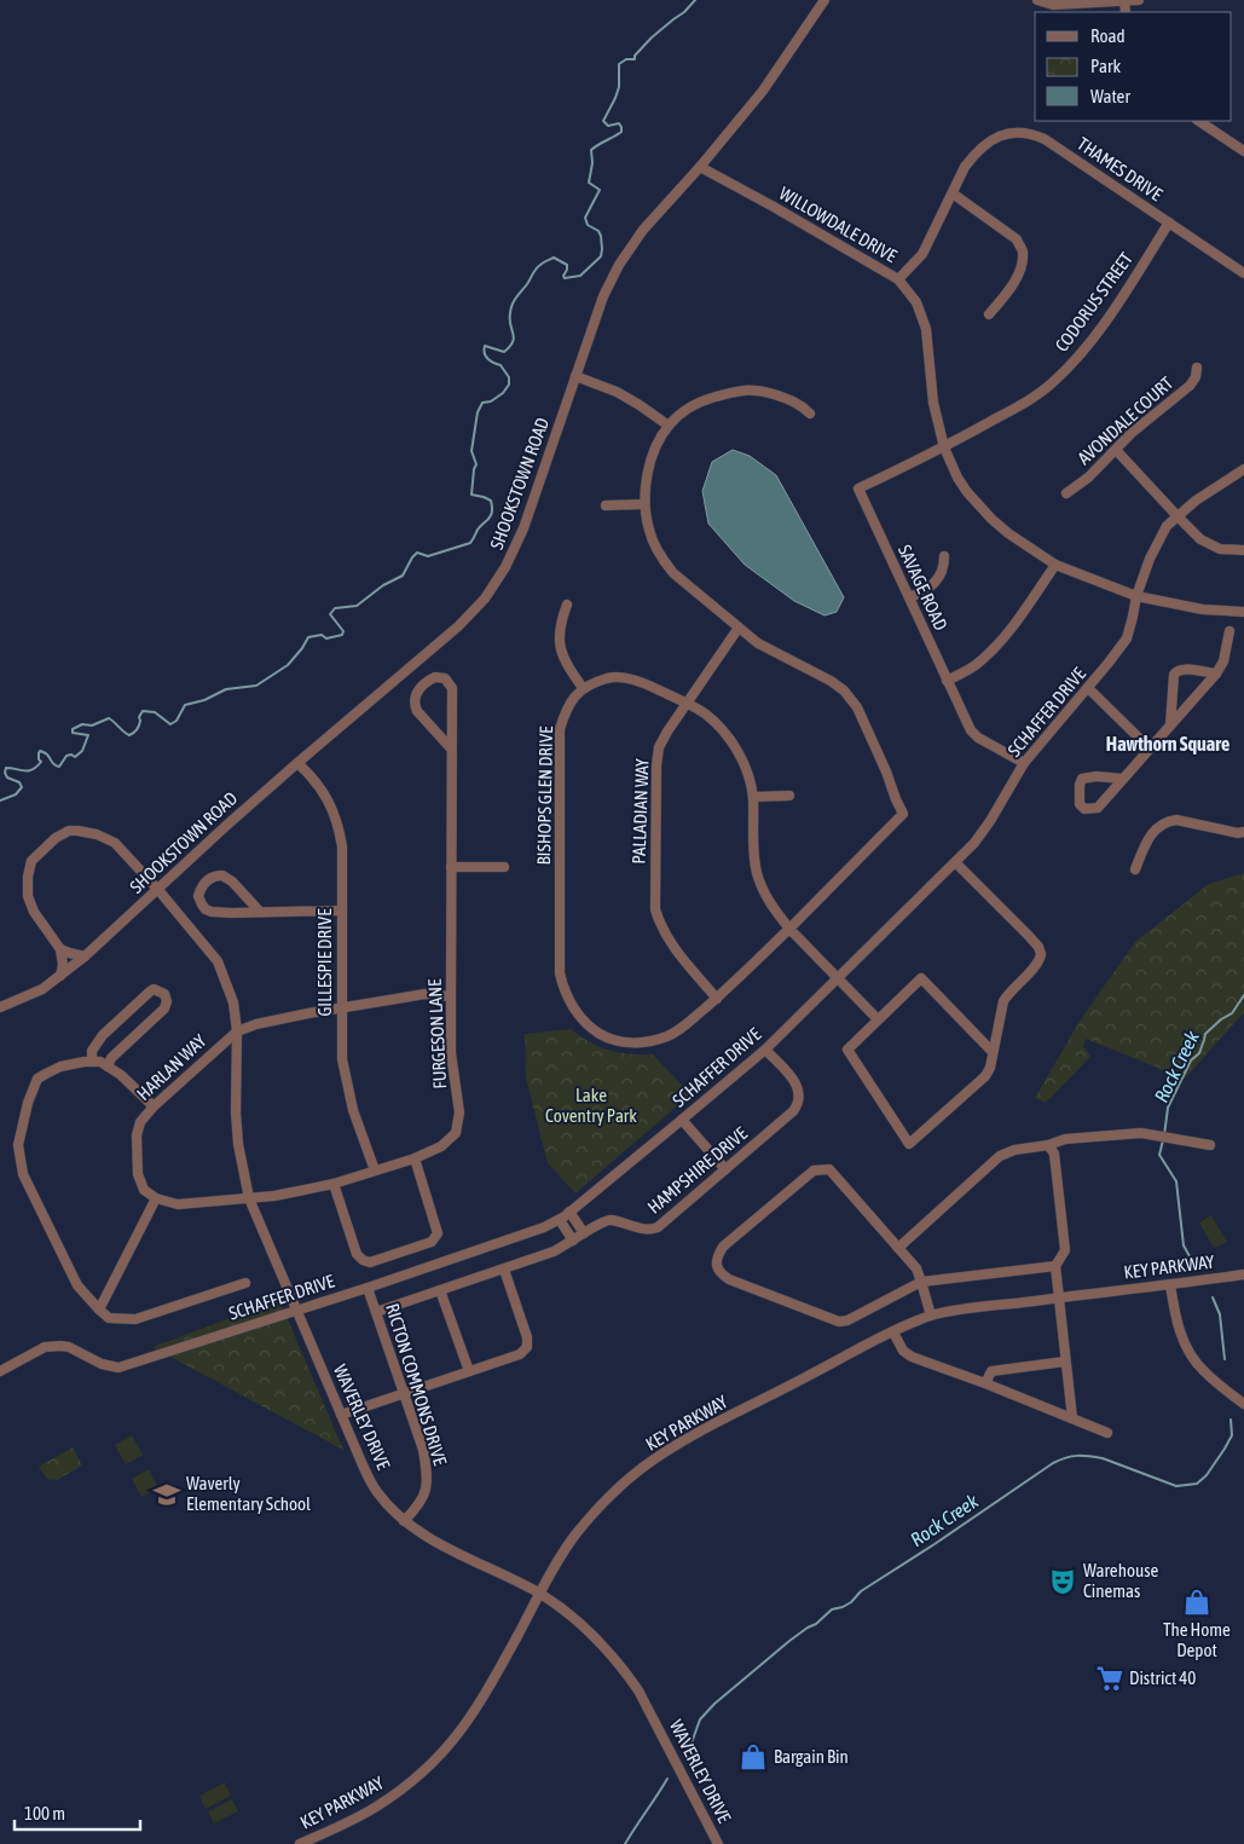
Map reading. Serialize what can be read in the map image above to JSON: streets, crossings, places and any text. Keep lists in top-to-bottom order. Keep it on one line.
{"streets":{"street":["THAMES DRIVE","WILLOWDALE DRIVE","CODORUS STREET","AVONDALE COURT","SHOOKSTOWN ROAD","SAVAGE ROAD","SCHAFFER DRIVE","BISHOPS GLEN DRIVE","PALLADIAN WAY","GILLESPIE DRIVE","FURGESON LANE","HARLAN WAY","HAMPSHIRE DRIVE","KEY PARKWAY","RICTON COMMONS DRIVE","WAVERLEY DRIVE"]},"crossings":[["THAMES DRIVE","WILLOWDALE DRIVE"],["THAMES DRIVE","CODORUS STREET"],["WILLOWDALE DRIVE","CODORUS STREET"],["WILLOWDALE DRIVE","SHOOKSTOWN ROAD"],["WILLOWDALE DRIVE","SAVAGE ROAD"],["WILLOWDALE DRIVE","SCHAFFER DRIVE"],["CODORUS STREET","SAVAGE ROAD"],["SHOOKSTOWN ROAD","GILLESPIE DRIVE"],["SHOOKSTOWN ROAD","WAVERLEY DRIVE"],["SAVAGE ROAD","SCHAFFER DRIVE"],["SCHAFFER DRIVE","HAMPSHIRE DRIVE"],["SCHAFFER DRIVE","RICTON COMMONS DRIVE"],["SCHAFFER DRIVE","WAVERLEY DRIVE"],["BISHOPS GLEN DRIVE","PALLADIAN WAY"],["GILLESPIE DRIVE","FURGESON LANE"],["FURGESON LANE","WAVERLEY DRIVE"],["HARLAN WAY","WAVERLEY DRIVE"],["HAMPSHIRE DRIVE","RICTON COMMONS DRIVE"],["KEY PARKWAY","WAVERLEY DRIVE"],["RICTON COMMONS DRIVE","WAVERLEY DRIVE"]],"districts":["Hawthorn Square"],"water":["Rock Creek"],"parks":["Lake Coventry Park"],"places":{"school or university":["Waverly Elementary School"],"theatre":["Warehouse Cinemas"],"shop":["The Home Depot","Bargain Bin"],"supermarket":["District 40"]},"legend":["Road","Park","Water"],"scale_bar":"100 m"}
